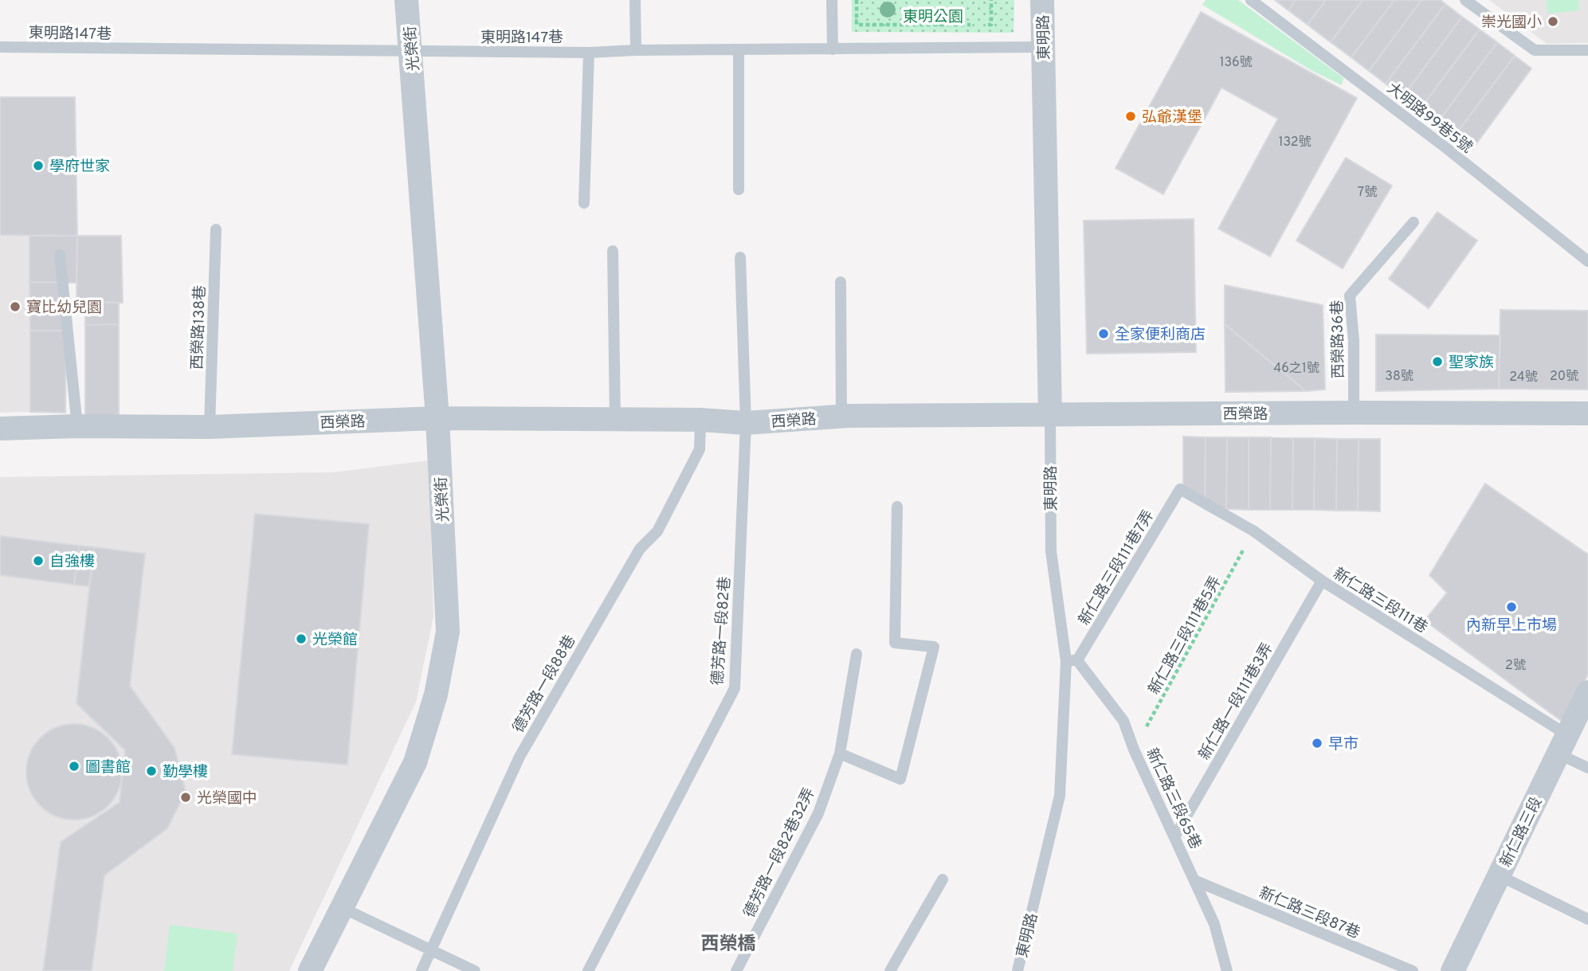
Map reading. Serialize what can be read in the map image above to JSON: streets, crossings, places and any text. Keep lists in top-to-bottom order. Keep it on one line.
{"streets":{"street":["東明路","光榮街","西榮路","新仁路三段"],"lane":["東明路147巷","大明路99巷5號","西榮路138巷","西榮路36巷","新仁路三段111巷7弄","新仁路三段111巷","德芳路一段82巷","德芳路一段88巷","新仁路一段111巷3弄","新仁路三段65巷","德芳路一段82巷32弄","新仁路三段87巷"],"path":["新仁路三段111巷5弄"]},"crossings":[["東明路147巷","東明路"],["東明路147巷","光榮街"],["東明路","西榮路"],["東明路","新仁路三段111巷7弄"],["東明路","新仁路三段65巷"],["光榮街","西榮路"],["西榮路138巷","西榮路"],["西榮路36巷","西榮路"],["西榮路","德芳路一段82巷"],["西榮路","德芳路一段88巷"],["新仁路三段111巷7弄","新仁路三段111巷"],["新仁路三段111巷7弄","新仁路三段65巷"],["新仁路三段111巷","新仁路三段111巷5弄"],["新仁路三段111巷","新仁路一段111巷3弄"],["新仁路三段111巷","新仁路三段"],["新仁路三段111巷5弄","新仁路三段65巷"],["新仁路一段111巷3弄","新仁路三段65巷"],["新仁路三段65巷","新仁路三段87巷"]],"districts":["西榮橋"],"parks":["東明公園"],"places":["崇光國小","弘爺漢堡","學府世家","寶比幼兒園","全家便利商店","聖家族","自強樓","內新早上市場","光榮館","早市","圖書館","勤學樓","光榮國中"],"house_numbers":["136號","132號","7號","46之1號","38號","20號","24號","2號"]}
